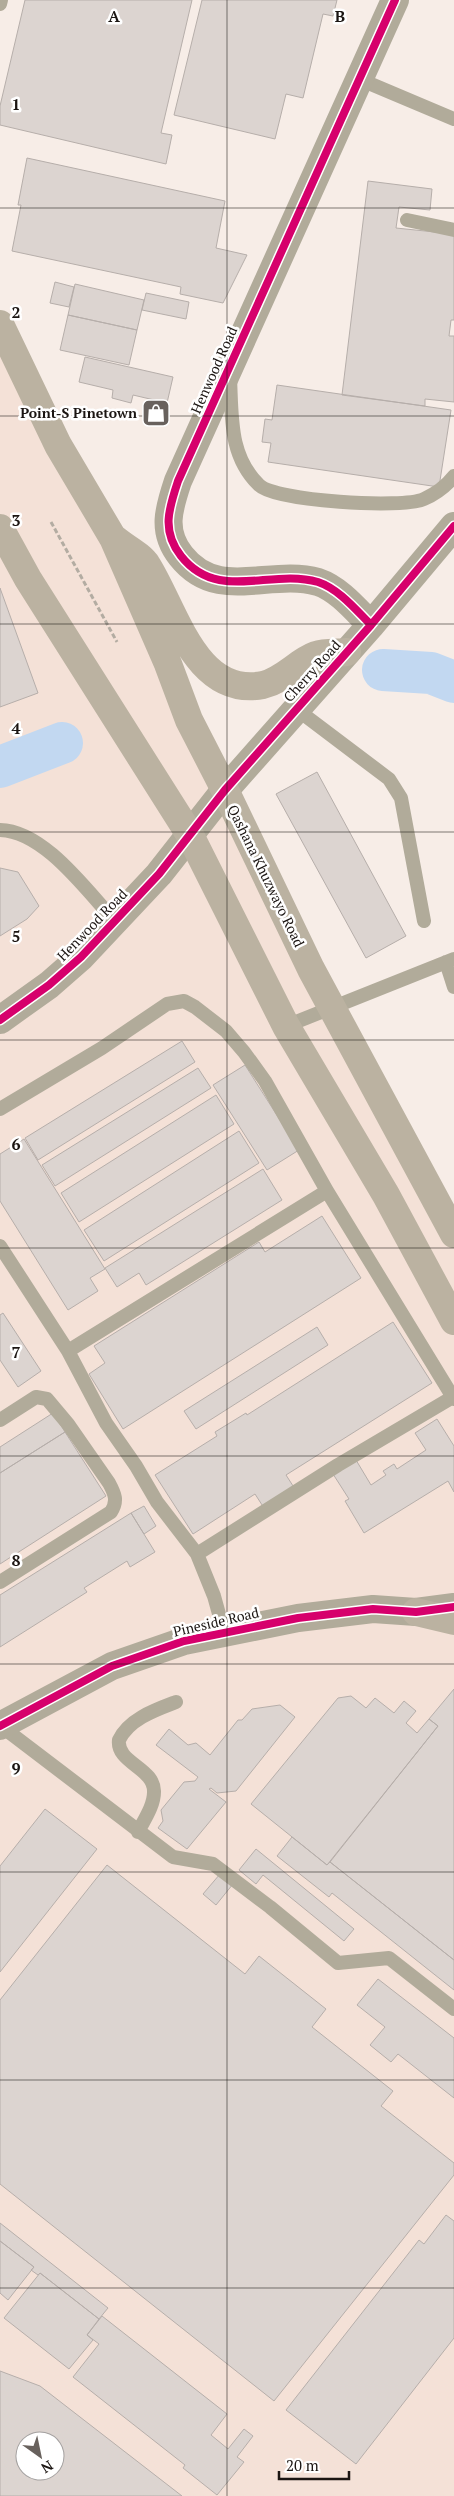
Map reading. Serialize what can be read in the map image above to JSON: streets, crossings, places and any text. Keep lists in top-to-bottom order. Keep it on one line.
{"streets":{"main road":["Qashana Khuzwayo Road"],"street":["Henwood Road","Cherry Road","Pineside Road"]},"crossings":[["Henwood Road","Cherry Road"],["Cherry Road","Qashana Khuzwayo Road"]],"places":{"shop":["Point-S Pinetown"]},"scale_bar":"20 m","north":"bottom right","grid":{"columns":["A","B"],"rows":["1","2","3","4","5","6","7","8","9"]}}
